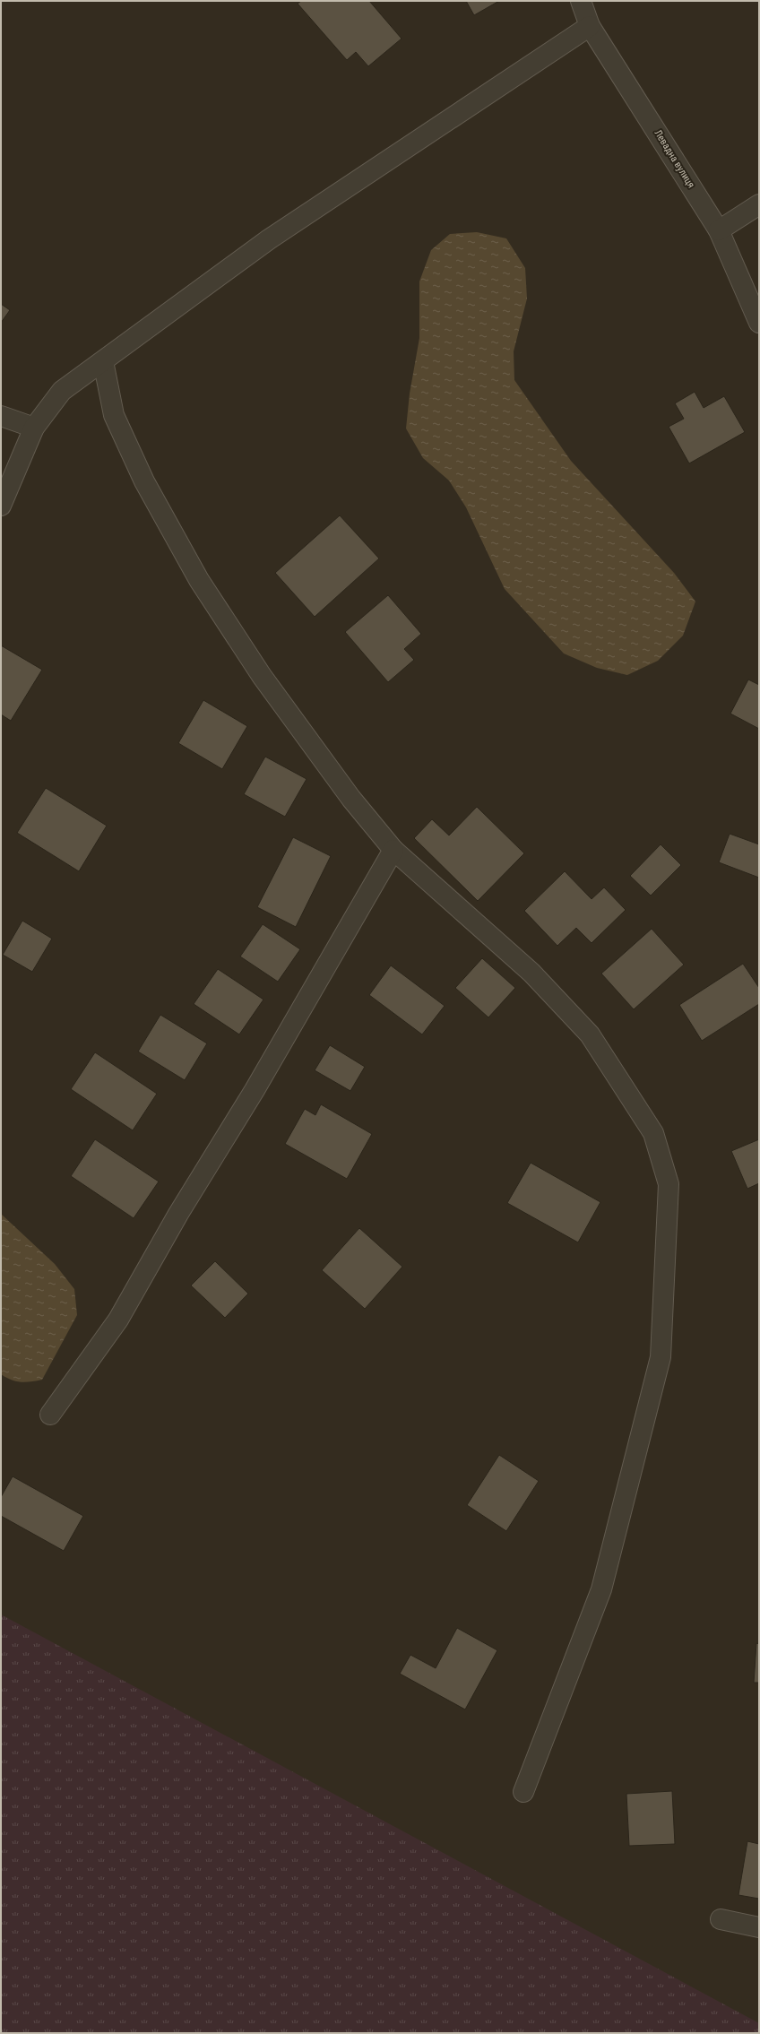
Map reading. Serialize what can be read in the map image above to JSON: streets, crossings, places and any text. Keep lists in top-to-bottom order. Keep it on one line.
{"streets":{"street":["Левадна вулиця"]}}
